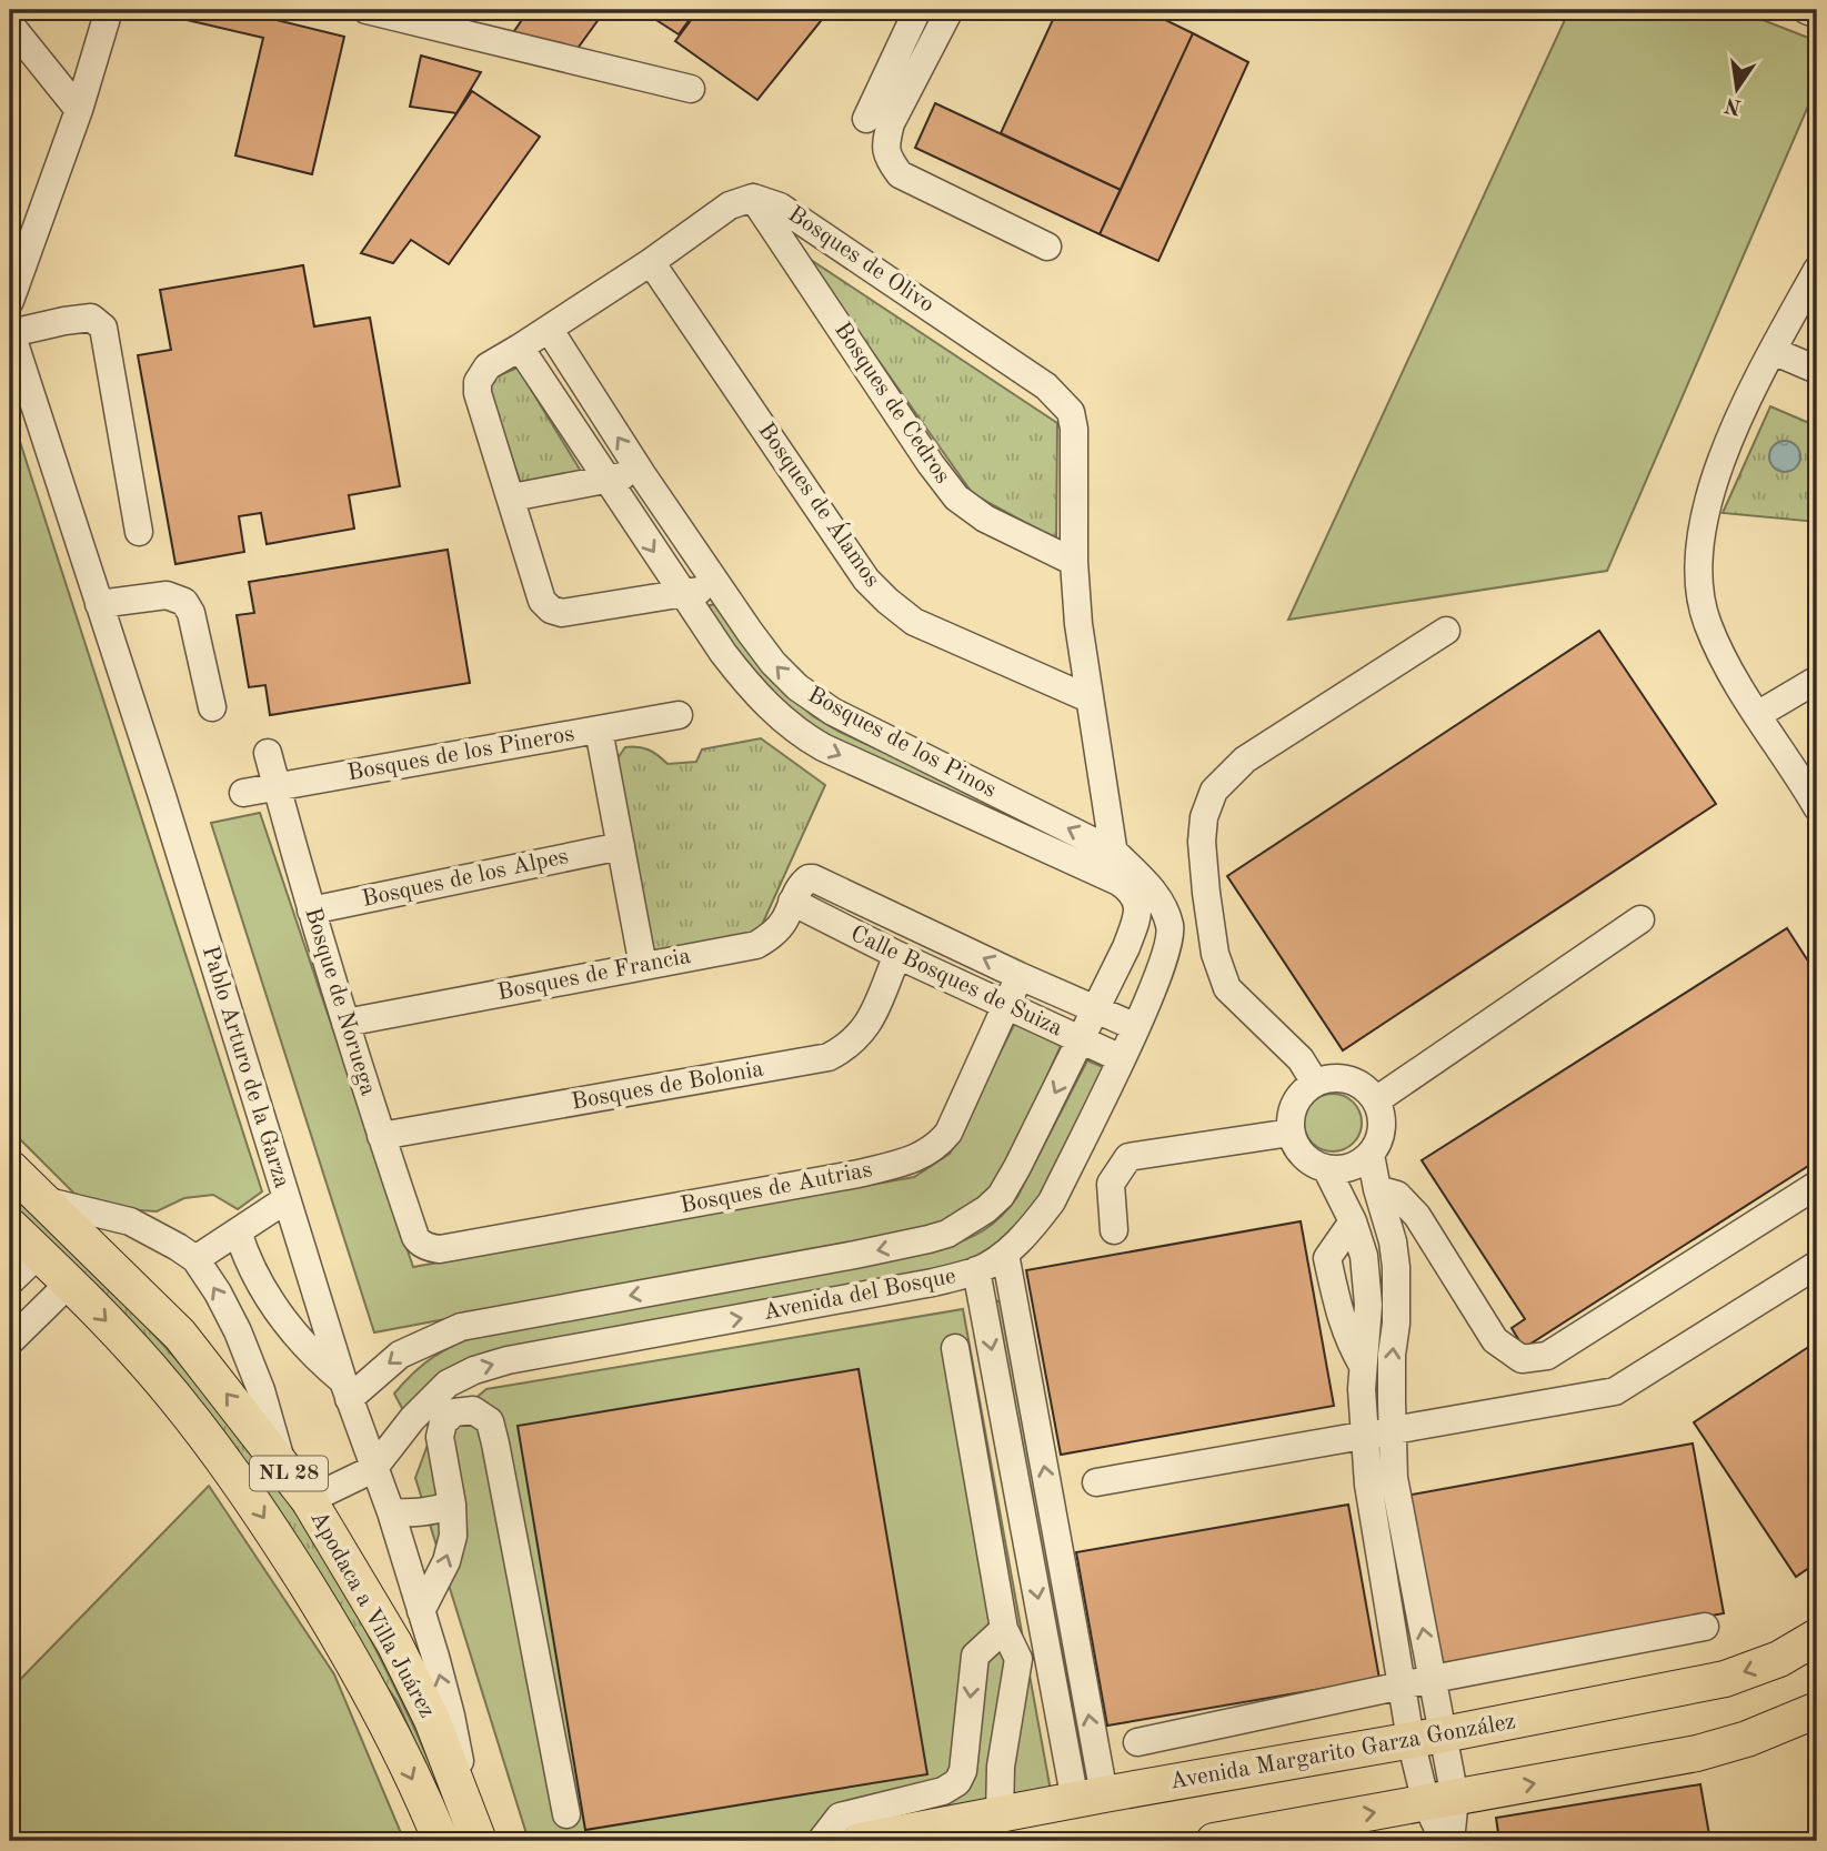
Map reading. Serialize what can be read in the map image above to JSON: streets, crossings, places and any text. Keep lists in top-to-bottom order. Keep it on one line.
{"streets":{"main road":["NL 28","Apodaca a Villa Juárez","Avenida Margarito Garza González"],"street":["Bosques de Olivo","Bosques de Cedros","Bosques de Álamos","Bosques de los Pinos","Bosques de los Pineros","Bosques de los Alpes","Bosques de Francia","Calle Bosques de Suiza","Bosque de Noruega","Pablo Arturo de la Garza","Bosques de Bolonia","Bosques de Autrias","Avenida del Bosque"]},"crossings":[["Bosques de Olivo","Bosques de Cedros"],["Bosques de Olivo","Bosques de Álamos"],["Bosques de Olivo","Bosques de los Pinos"],["Bosques de Olivo","Avenida del Bosque"],["Bosques de los Pinos","Avenida del Bosque"],["Bosques de los Pineros","Bosque de Noruega"],["Bosques de los Alpes","Bosque de Noruega"],["Bosques de Francia","Calle Bosques de Suiza"],["Bosques de Francia","Bosque de Noruega"],["Calle Bosques de Suiza","Bosques de Bolonia"],["Calle Bosques de Suiza","Bosques de Autrias"],["Calle Bosques de Suiza","Avenida del Bosque"],["Bosque de Noruega","Bosques de Bolonia"],["Bosque de Noruega","Bosques de Autrias"],["Pablo Arturo de la Garza","Avenida del Bosque"],["Pablo Arturo de la Garza","Apodaca a Villa Juárez"]],"north":"bottom"}
